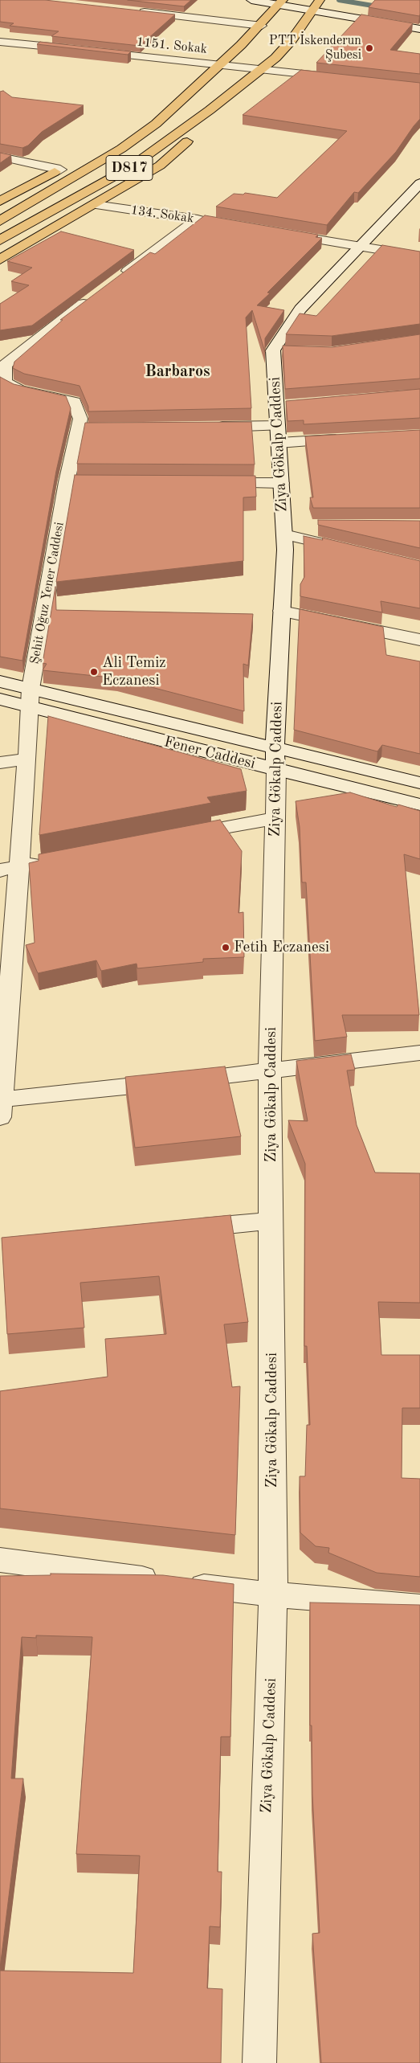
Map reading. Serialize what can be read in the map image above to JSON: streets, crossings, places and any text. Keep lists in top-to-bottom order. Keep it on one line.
{"streets":{"highway":["D817"],"street":["1151. Sokak","134. Sokak","Ziya Gökalp Caddesi","Şehit Oğuz Yener Caddesi","Fener Caddesi"]},"crossings":[["1151. Sokak","D817"],["Ziya Gökalp Caddesi","Fener Caddesi"],["Şehit Oğuz Yener Caddesi","Fener Caddesi"]],"districts":["Barbaros"],"places":["PTT İskenderun Şubesi","Ali Temiz Eczanesi","Fetih Eczanesi"]}
